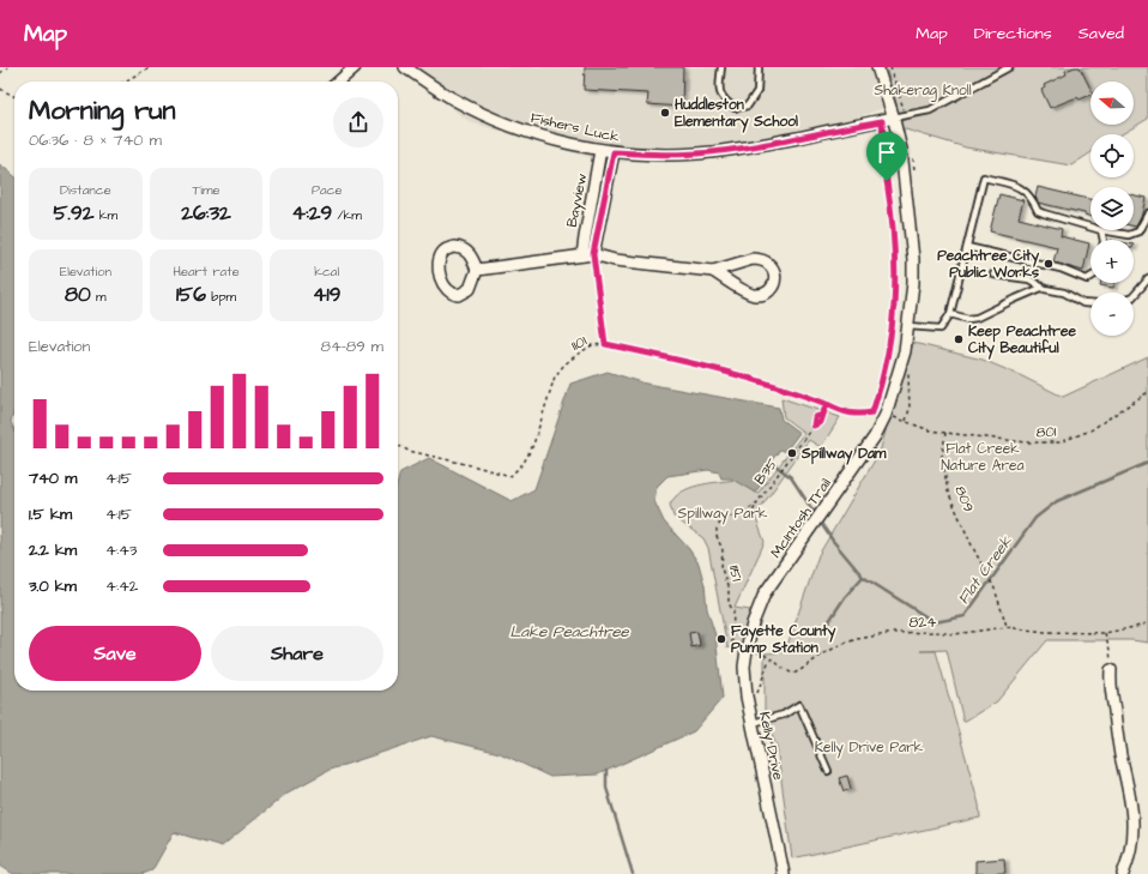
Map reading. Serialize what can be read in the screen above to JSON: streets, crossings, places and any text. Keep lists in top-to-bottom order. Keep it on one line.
{"streets":{"street":["Fishers Luck","Bayview","McIntosh Trail","Kelly Drive"],"path":["1101","801","B35","809","1151","824"]},"crossings":[["Fishers Luck","Bayview"],["Fishers Luck","1101"],["Fishers Luck","McIntosh Trail"],["801","809"],["B35","1151"],["809","824"],["McIntosh Trail","Kelly Drive"]],"water":["Flat Creek","Lake Peachtree"],"parks":["Shakerag Knoll","Flat Creek Nature Area","Spillway Park","Kelly Drive Park"],"places":["Huddleston Elementary School","Peachtree City Public Works","Keep Peachtree City Beautiful","Spillway Dam","Fayette County Pump Station"],"north":"left","page":{"header":"Map","nav":["Map","Directions","Saved"],"map_buttons":["+","−"],"heading":["Morning run","06:36 · 8 × 740 m"],"stats":[["Distance","5.92 km"],["Time","26:32"],["Pace","4:29 /km"],["Elevation","80 m"],["Heart rate","156 bpm"],["kcal","419"]],"chart":["Elevation","84–89 m"],"list":[{"name":"740 m","note":"4:15"},{"name":"1.5 km","note":"4:15"},{"name":"2.2 km","note":"4:43"},{"name":"3.0 km","note":"4:42"}],"buttons":["Save","Share"]}}
